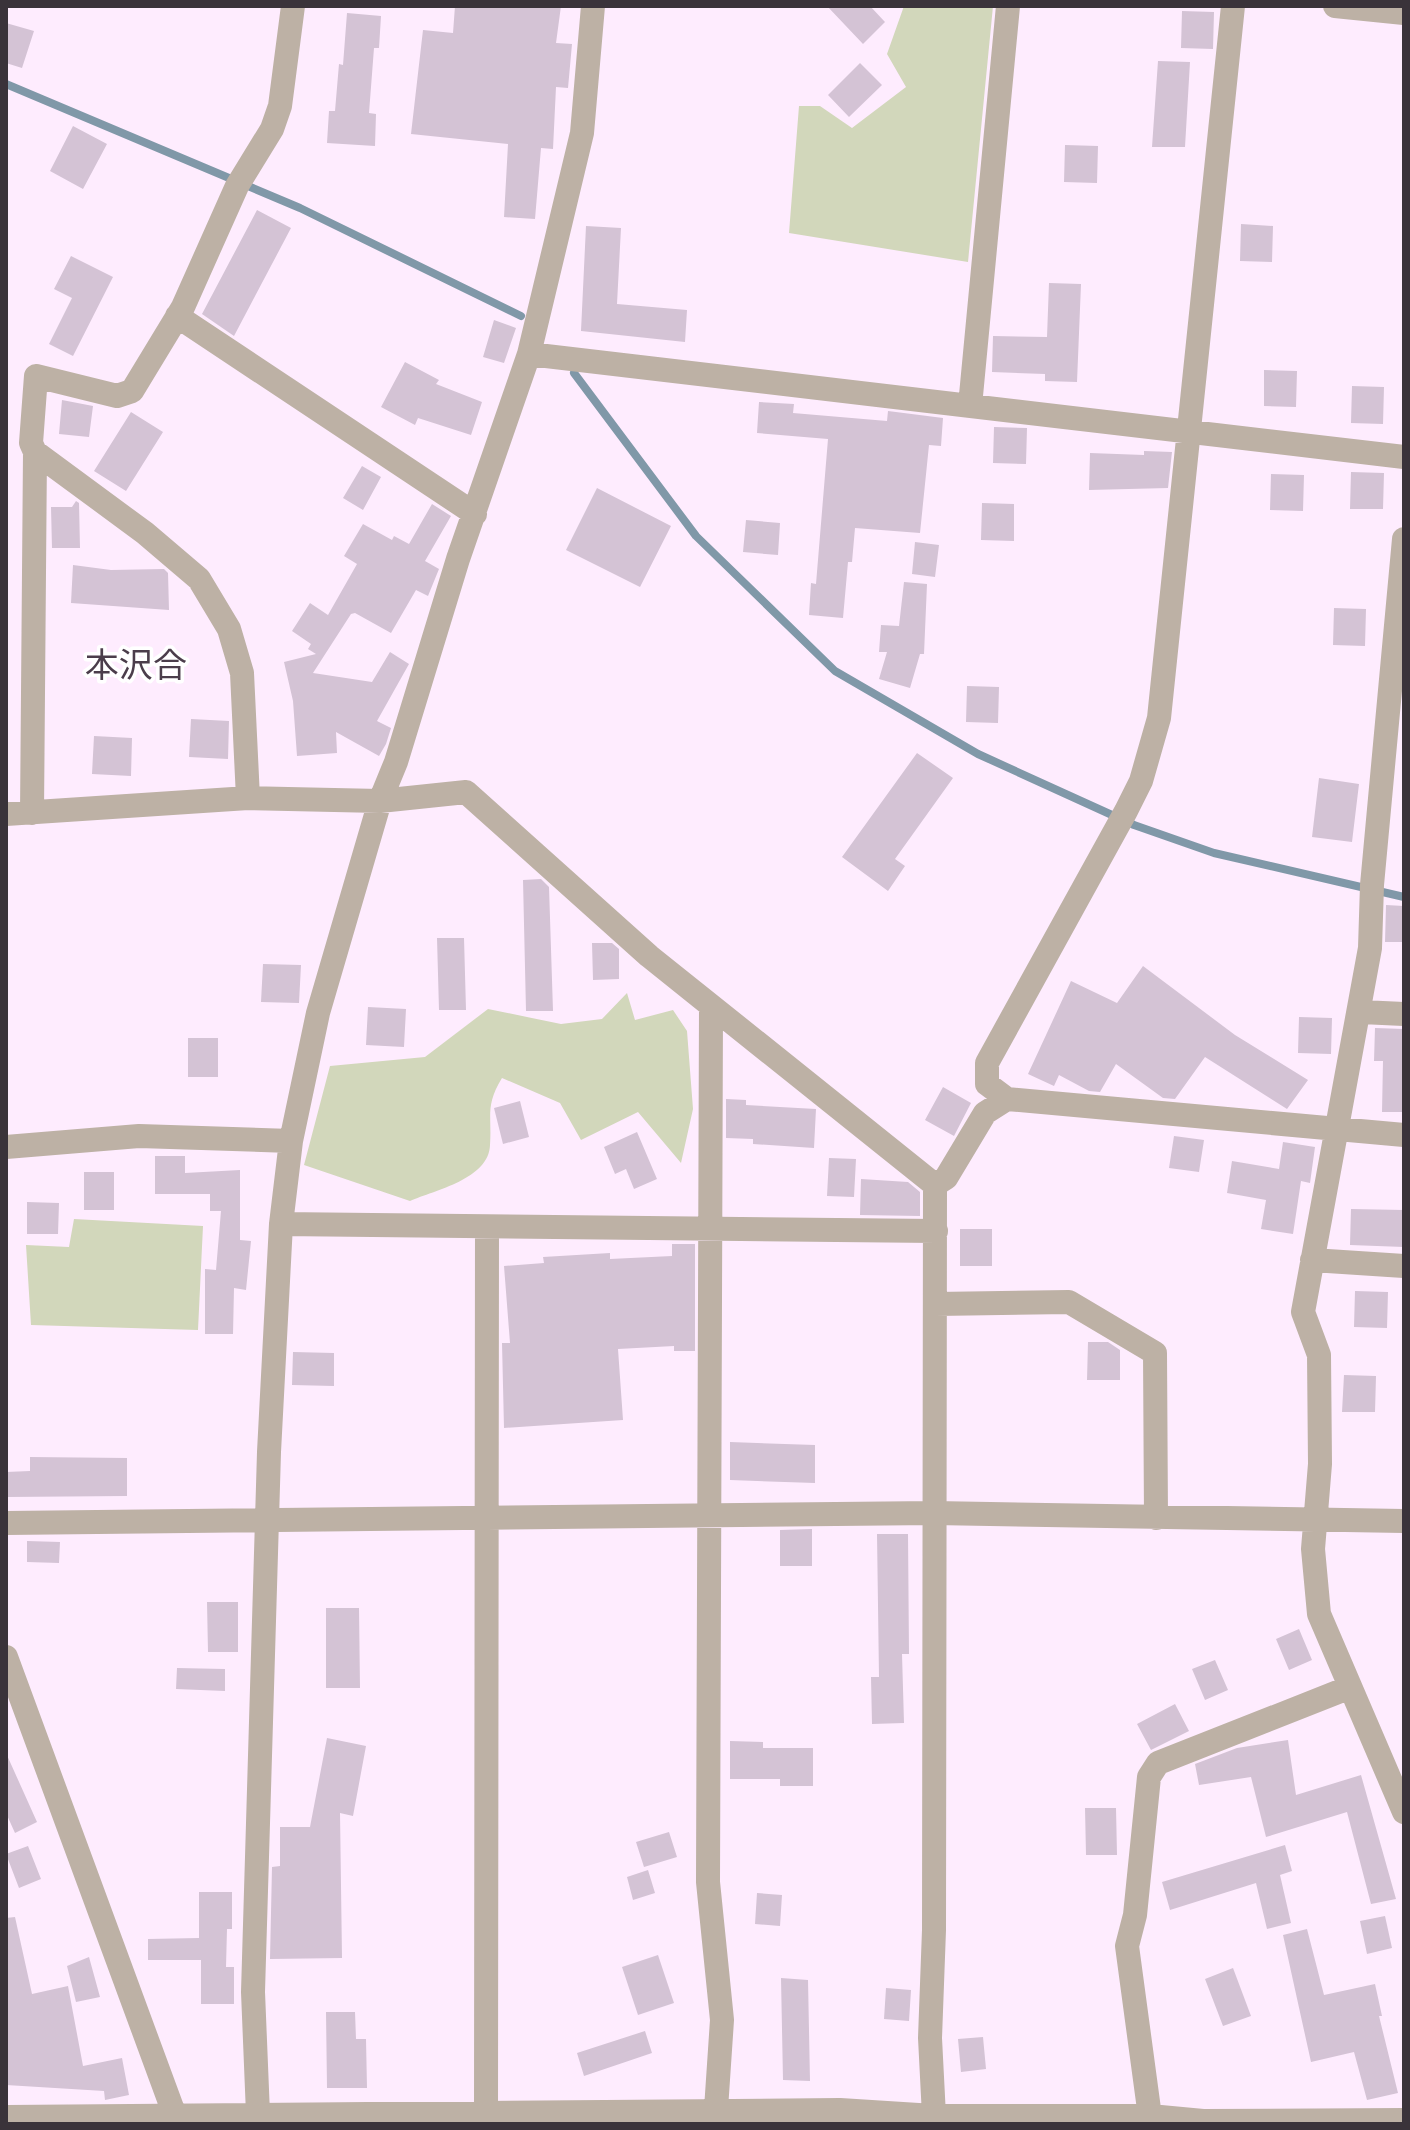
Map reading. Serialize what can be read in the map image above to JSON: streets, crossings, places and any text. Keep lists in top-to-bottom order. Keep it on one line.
{"districts":["本沢合"]}
